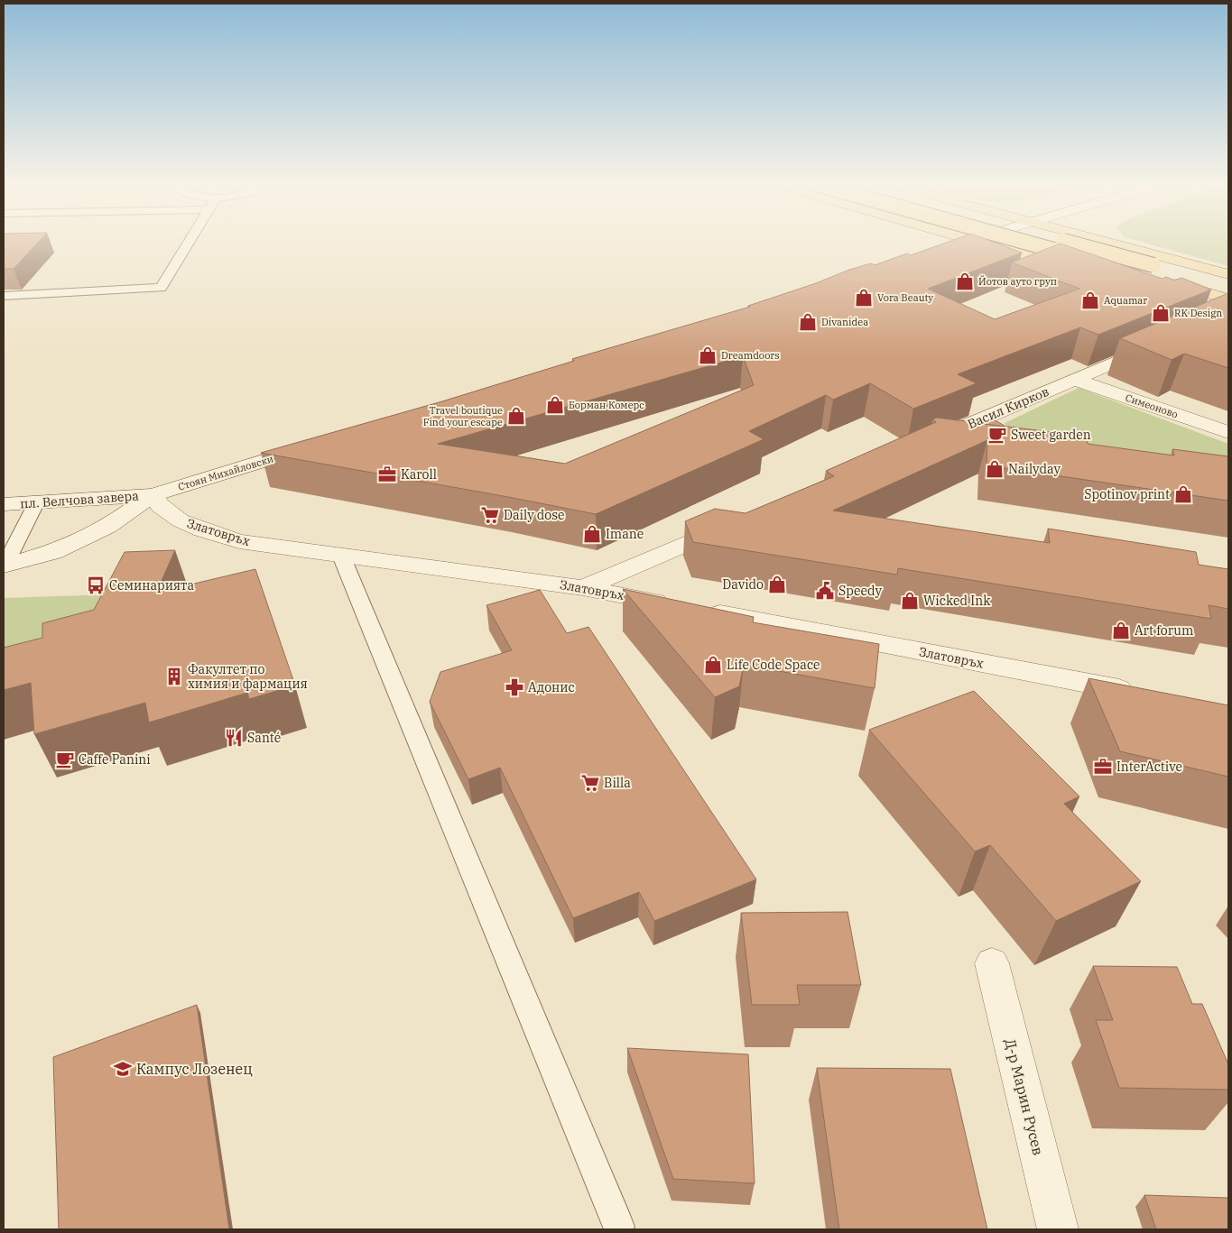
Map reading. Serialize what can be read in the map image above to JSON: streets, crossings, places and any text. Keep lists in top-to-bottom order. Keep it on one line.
{"streets":{"street":["Симеоново","Васил Кирков","Стоян Михайловски","пл. Велчова завера","Златовръх","Д-р Марин Русев"]},"crossings":[["Симеоново","Васил Кирков"],["Стоян Михайловски","пл. Велчова завера"],["Стоян Михайловски","Златовръх"],["пл. Велчова завера","Златовръх"]],"places":{"shop":["Йотов ауто груп","Vora Beauty","Aquamar","RK Design","Divanidea","Dreamdoors","Борман Комерс","Travel boutique Find your escape","Nailyday","Spotinov print","Imane","Davido","Wicked Ink","Art forum","Life Code Space"],"cafe":["Sweet garden","Caffe Panini"],"office":["Karoll","InterActive"],"supermarket":["Daily dose","Billa"],"bus stop":["Семинарията"],"public building":["Speedy"],"building":["Факултет по химия и фармация"],"pharmacy":["Адонис"],"restaurant":["Santé"],"school or university":["Кампус Лозенец"]}}
